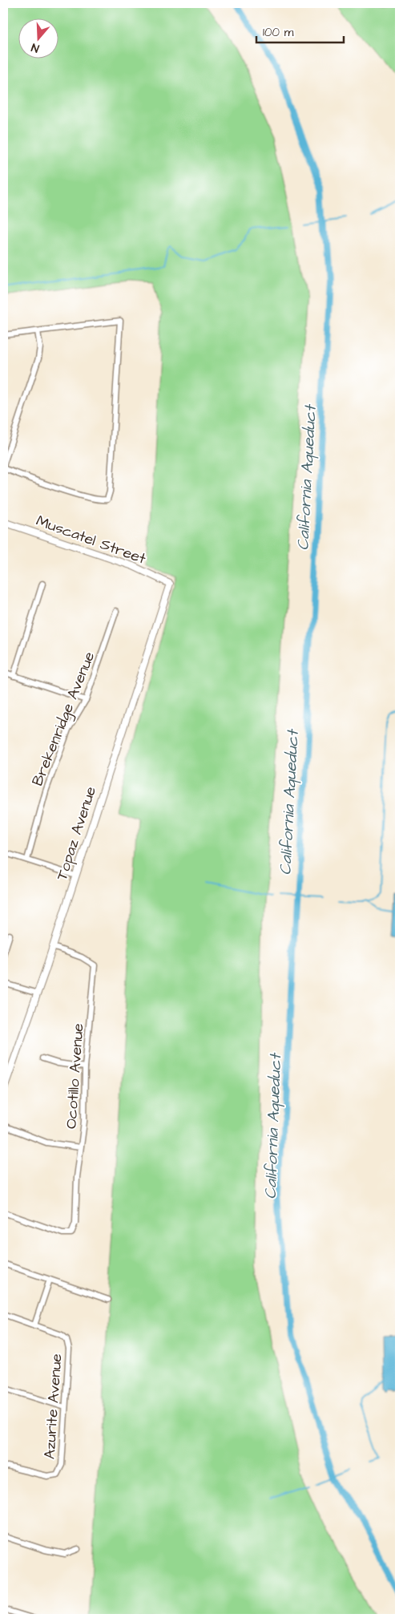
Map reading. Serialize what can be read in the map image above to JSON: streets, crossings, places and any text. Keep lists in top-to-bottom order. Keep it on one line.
{"streets":{"street":["Muscatel Street","Brekenridge Avenue","Topaz Avenue","Ocotillo Avenue","Azurite Avenue"]},"crossings":[["Muscatel Street","Topaz Avenue"],["Topaz Avenue","Ocotillo Avenue"]],"water":["California Aqueduct"],"scale_bar":"100 m","north":"bottom"}
